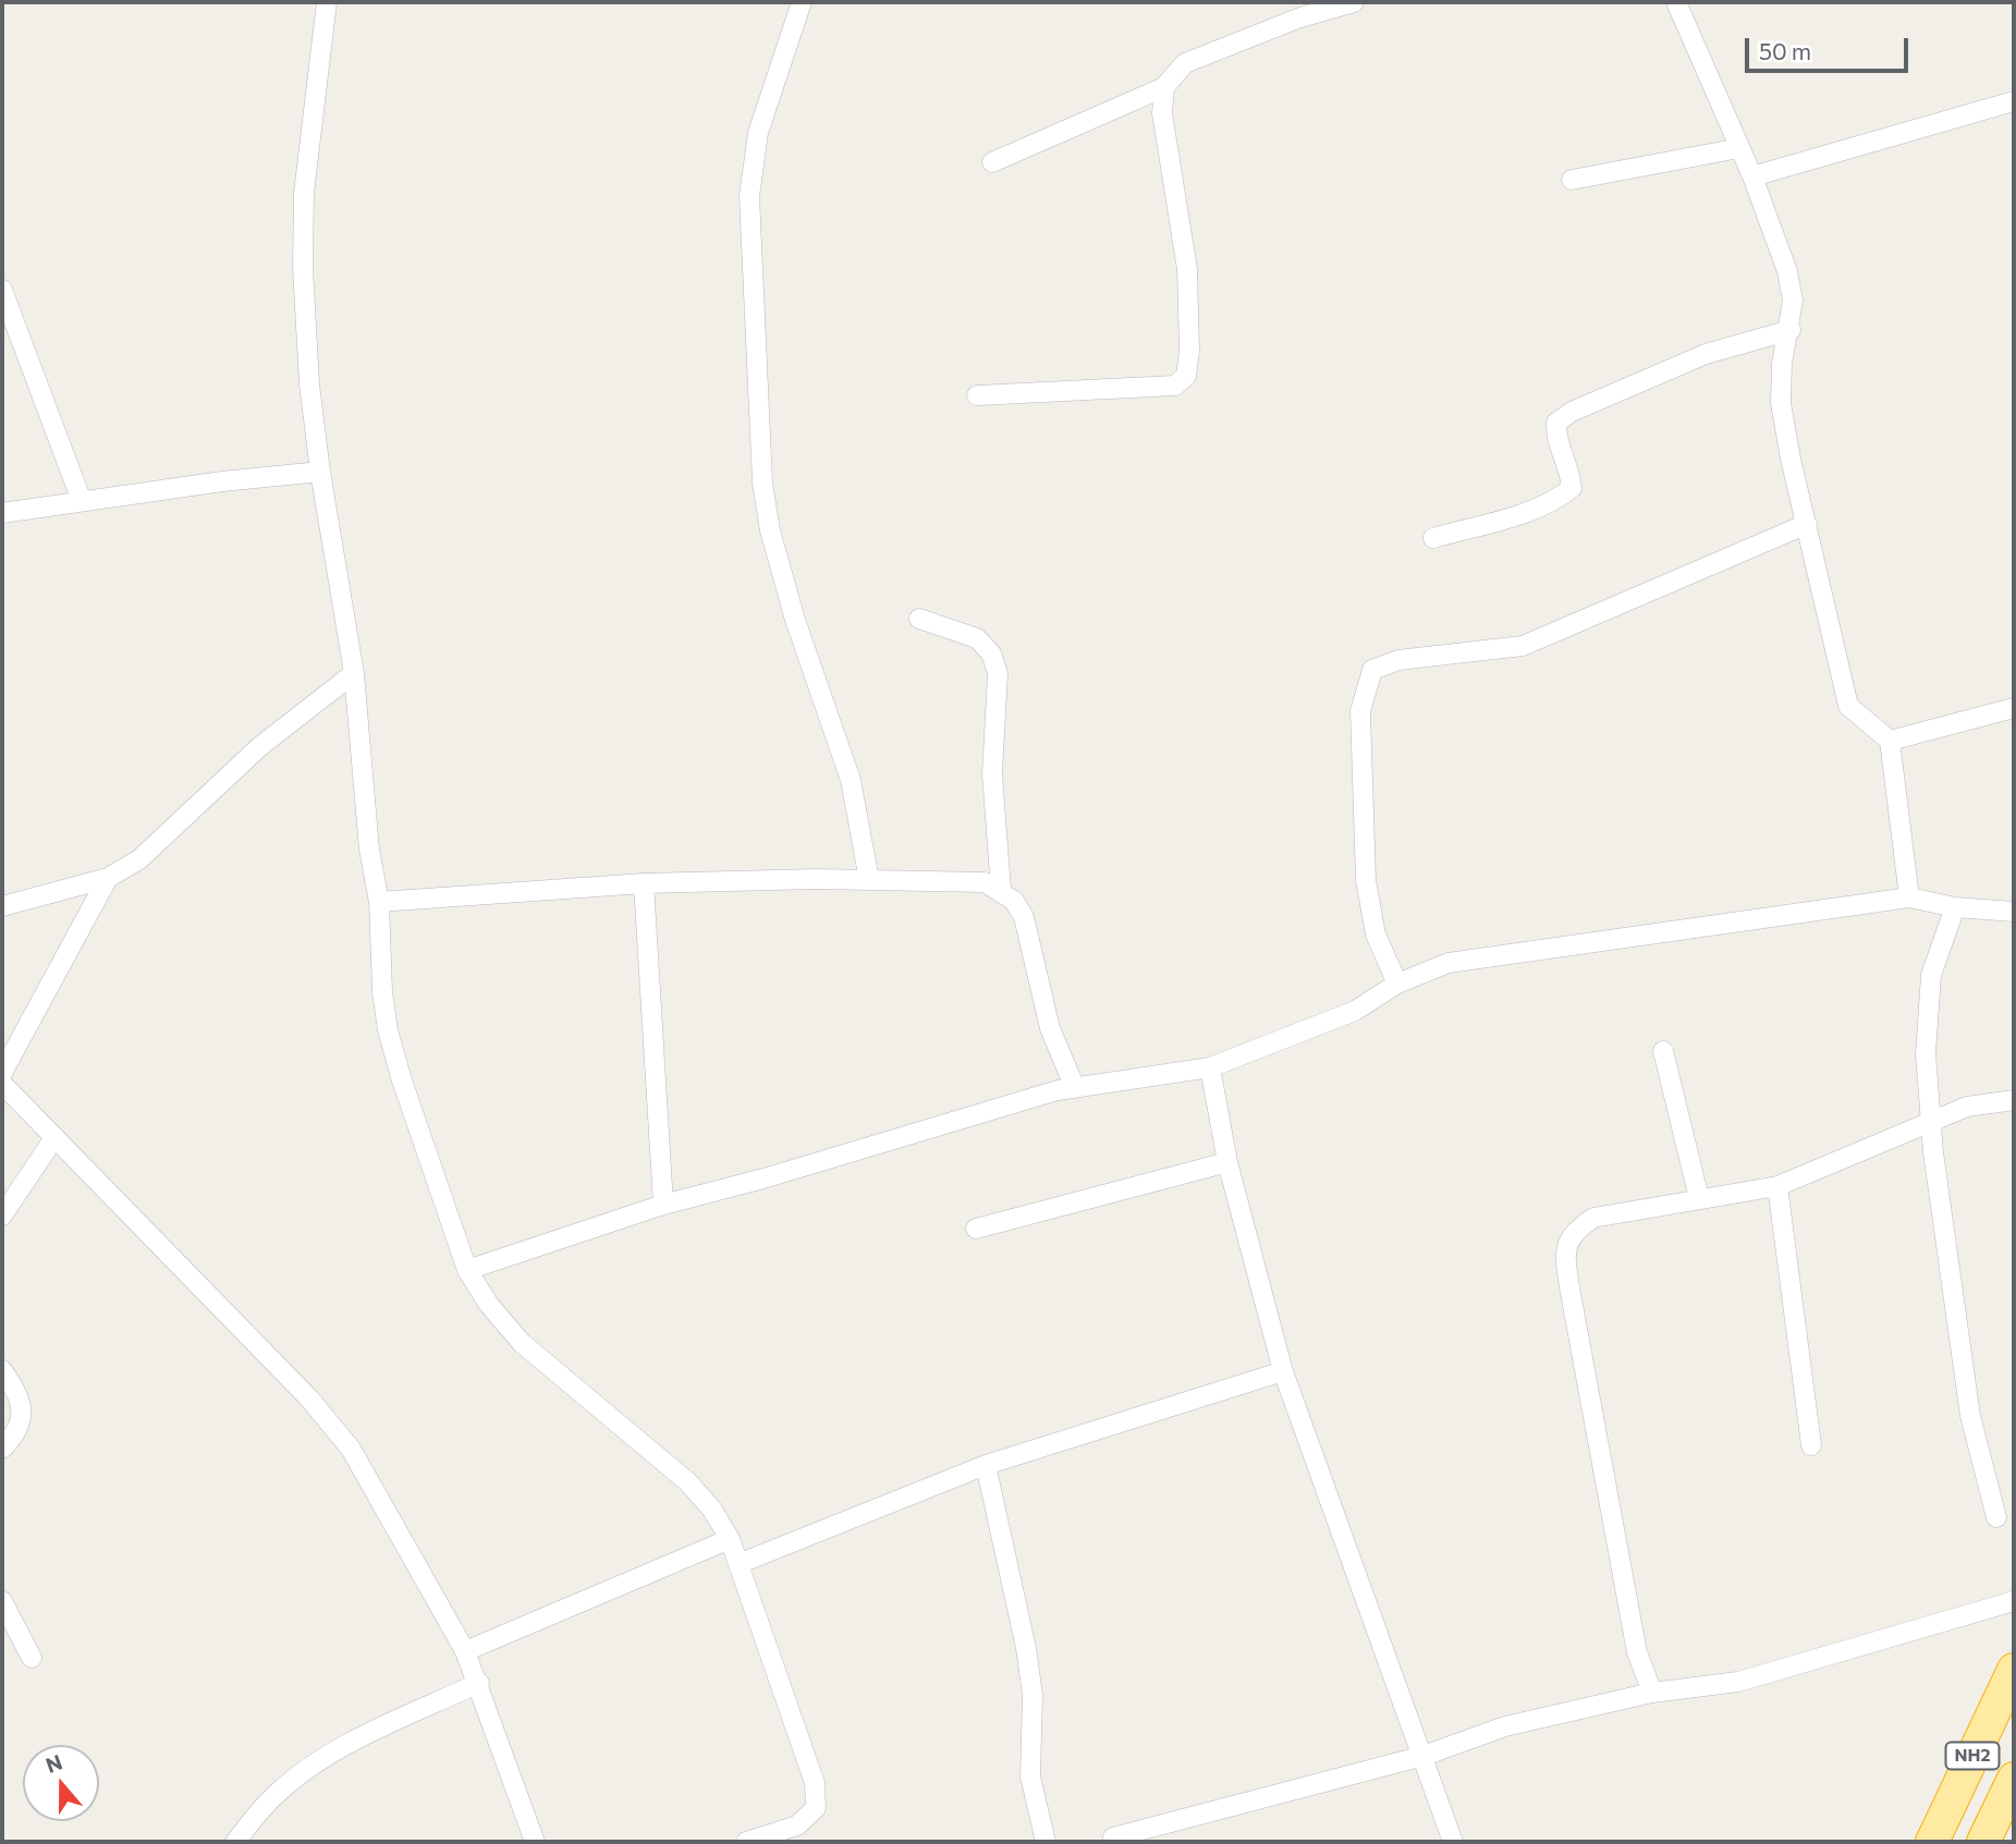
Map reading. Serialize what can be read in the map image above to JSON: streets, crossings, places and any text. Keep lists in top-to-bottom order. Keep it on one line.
{"streets":{"highway":["NH2"]},"scale_bar":"50 m","north":"top"}
